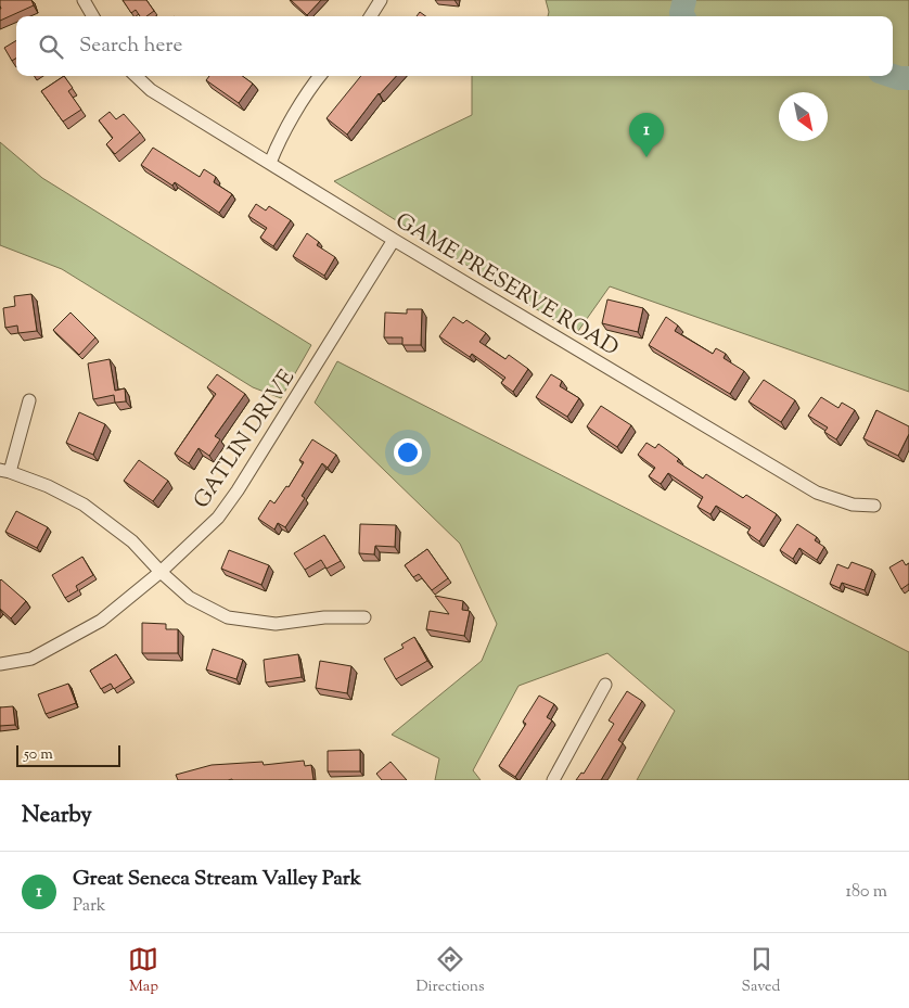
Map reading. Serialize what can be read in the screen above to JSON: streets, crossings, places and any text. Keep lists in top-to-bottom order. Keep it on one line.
{"streets":{"street":["GAME PRESERVE ROAD","GATLIN DRIVE"]},"crossings":[["GAME PRESERVE ROAD","GATLIN DRIVE"]],"scale_bar":"50 m","north":"bottom right","page":{"search":"Search here","pins":"1","scale":"50 m","heading":"Nearby","list":[{"mark":"1","name":"Great Seneca Stream Valley Park","note":"Park","value":"180 m"}],"nav":["Map","Directions","Saved"]}}
